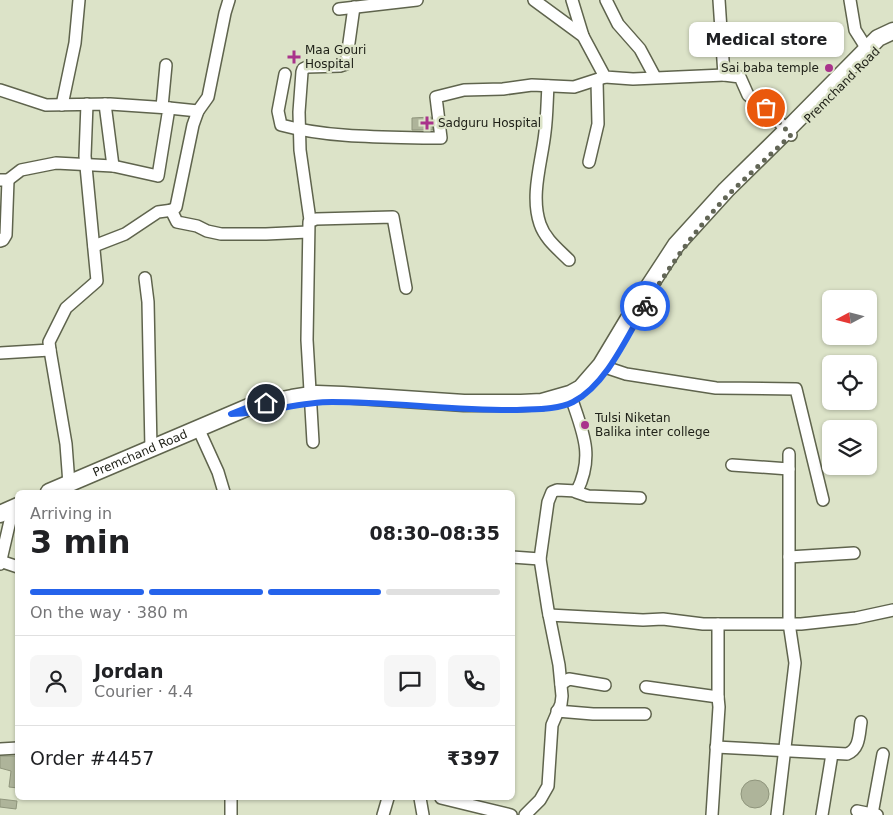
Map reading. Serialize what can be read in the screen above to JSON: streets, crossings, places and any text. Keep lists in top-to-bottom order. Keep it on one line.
{"streets":{"highway":["Premchand Road"]},"places":{"health":["Maa Gouri Hospital","Sadguru Hospital"],"other":["Sai baba temple","Medical store","Tulsi Niketan Balika inter college"]},"north":"left","page":{"bubble":"Medical store","heading":["3 min","Arriving in","08:30–08:35"],"panel":["Jordan","Courier · 4.4","Order #4457","₹397"],"bar":"On the way · 380 m"}}
